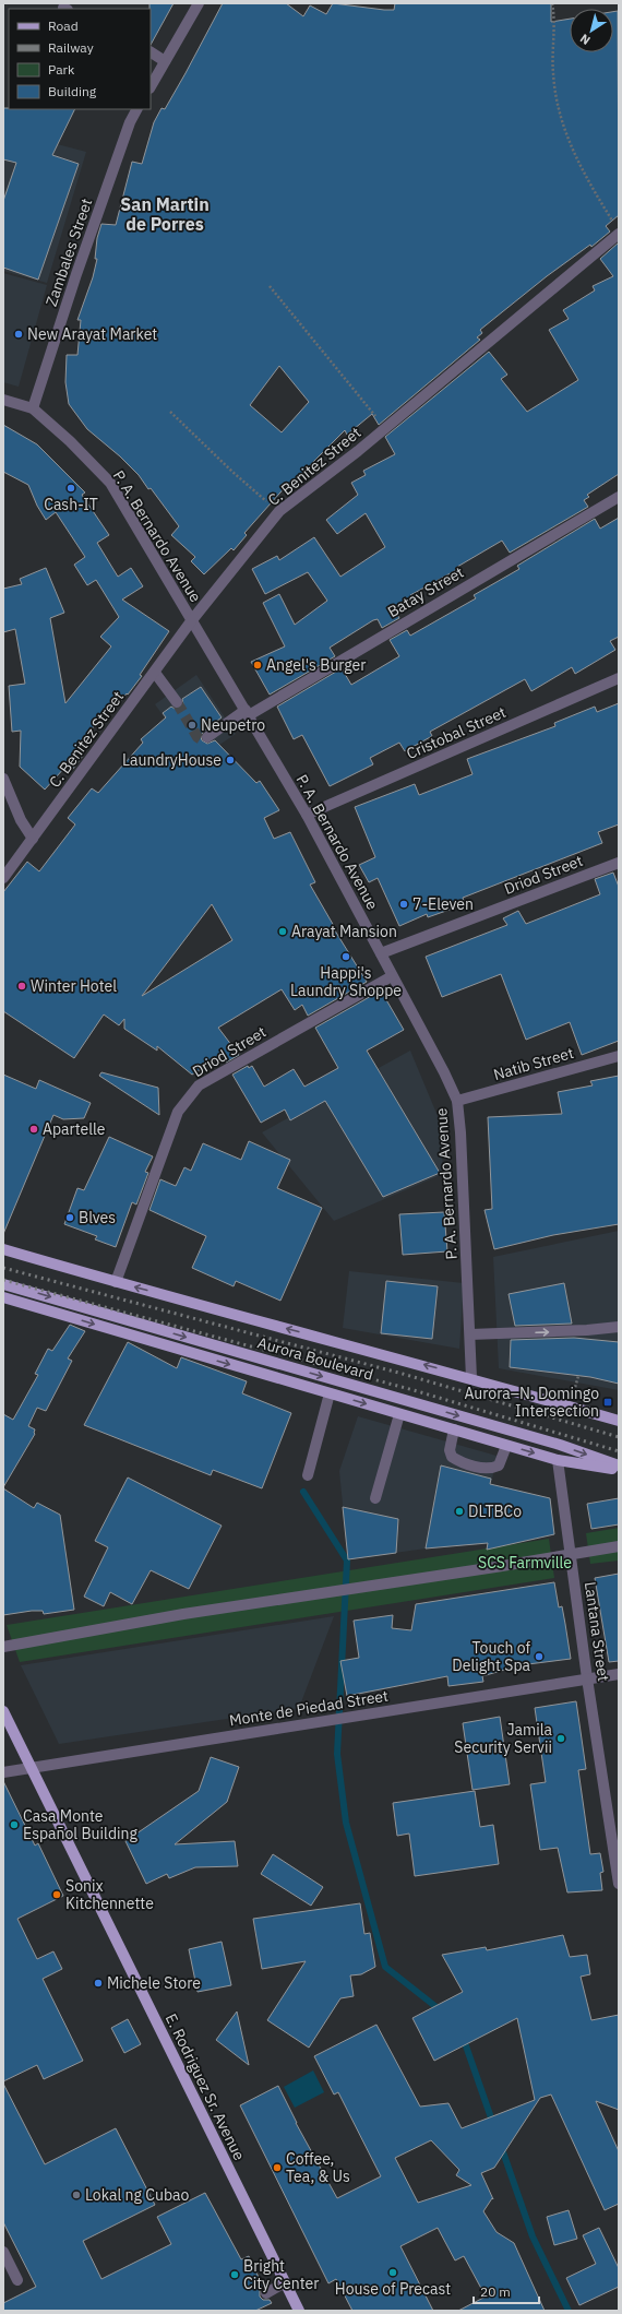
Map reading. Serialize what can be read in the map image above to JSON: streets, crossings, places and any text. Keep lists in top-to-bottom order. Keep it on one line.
{"streets":{"main road":["Aurora Boulevard","E. Rodriguez Sr. Avenue"],"street":["Zambales Street","C. Benitez Street","P. A. Bernardo Avenue","Batay Street","Cristobal Street","Driod Street","Natib Street","Lantana Street","Monte de Piedad Street"]},"crossings":[["Zambales Street","P. A. Bernardo Avenue"],["C. Benitez Street","P. A. Bernardo Avenue"],["P. A. Bernardo Avenue","Batay Street"],["P. A. Bernardo Avenue","Cristobal Street"],["P. A. Bernardo Avenue","Driod Street"],["P. A. Bernardo Avenue","Natib Street"],["P. A. Bernardo Avenue","Aurora Boulevard"],["Driod Street","Aurora Boulevard"],["Lantana Street","Monte de Piedad Street"],["Monte de Piedad Street","E. Rodriguez Sr. Avenue"]],"districts":["San Martin de Porres"],"parks":["SCS Farmville"],"places":{"other":["New Arayat Market","Cash-IT","Angel's Burger","Neupetro","LaundryHouse","7-Eleven","Arayat Mansion","Happi's Laundry Shoppe","Winter Hotel","Apartelle","Blves","DLTBCo","Touch of Delight Spa","Jamila Security Servii","Casa Monte Español Building","Sonix Kitchennette","Michele Store","Coffee, Tea, & Us","Lokal ng Cubao","House of Precast","Bright City Center"],"transit":["Aurora–N. Domingo Intersection"]},"legend":["Road","Railway","Park","Building"],"scale_bar":"20 m","north":"bottom left"}
